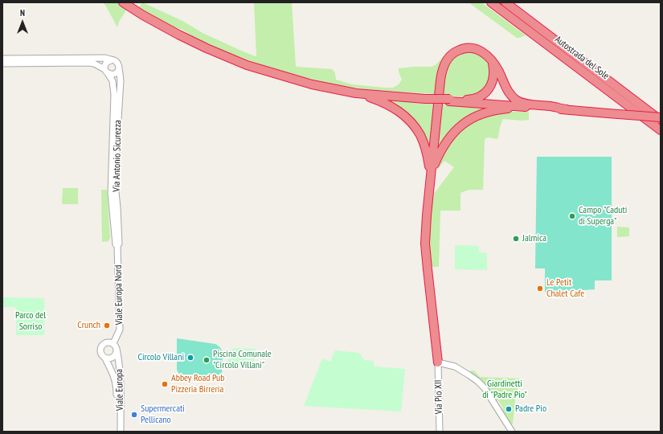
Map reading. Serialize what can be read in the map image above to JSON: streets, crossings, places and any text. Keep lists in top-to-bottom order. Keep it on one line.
{"streets":{"highway":["Autostrada del Sole"],"street":["Via Antonio Sicurezza","Viale Europa Nord","Viale Europa","Via Pio XII"]},"crossings":[["Via Antonio Sicurezza","Viale Europa Nord"],["Viale Europa Nord","Viale Europa"]],"parks":["Parco del Sorriso","Giardinetti di \"Padre Pio\""],"places":["Campo \"Caduti di Superga\"","Jalmica","Le Petit Chalet Cafe","Crunch","Circolo Villani","Piscina Comunale \"Circolo Villani\"","Abbey Road Pub Pizzeria Birreria","Padre Pio","Supermercati Pellicano"],"north":"top"}
